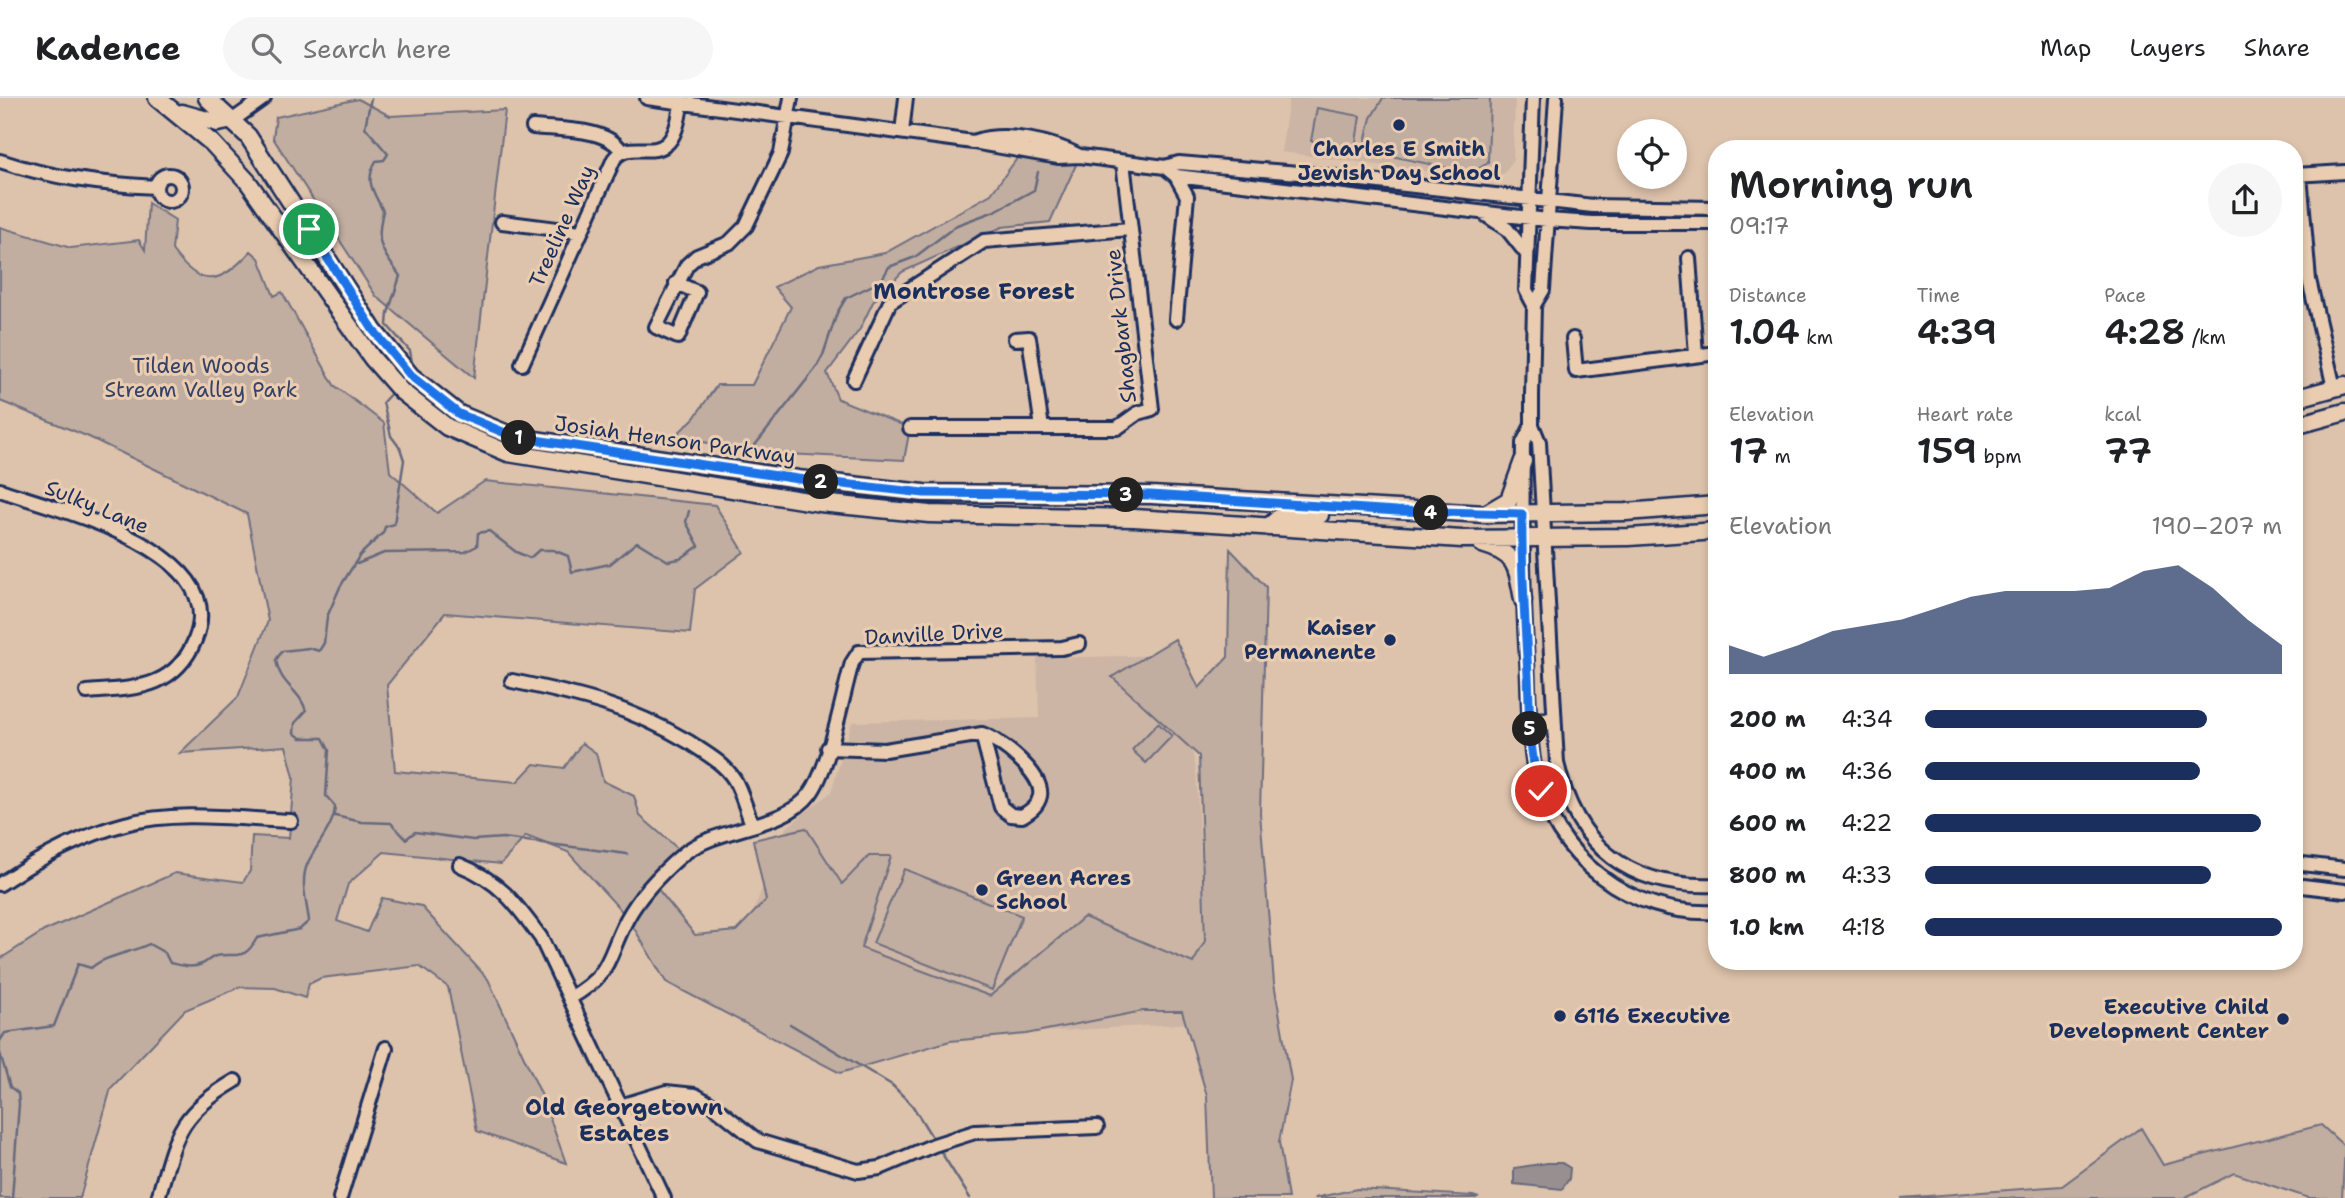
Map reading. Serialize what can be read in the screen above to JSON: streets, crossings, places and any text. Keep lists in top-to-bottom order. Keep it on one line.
{"streets":{"main road":["Josiah Henson Parkway"],"street":["Treeline Way","Shagbark Drive","Sulky Lane","Danville Drive"]},"districts":["Montrose Forest","Old Georgetown Estates"],"parks":["Tilden Woods Stream Valley Park"],"places":["Charles E Smith Jewish Day School","Kaiser Permanente","Green Acres School","6116 Executive","Executive Child Development Center"],"page":{"header":"Kadence","search":"Search here","nav":["Map","Layers","Share"],"heading":["Morning run","09:17"],"stats":[["Distance","1.04 km"],["Time","4:39"],["Pace","4:28 /km"],["Elevation","17 m"],["Heart rate","159 bpm"],["kcal","77"]],"pins":["1","2","3","4","5"],"chart":["Elevation","190–207 m"],"list":[{"name":"200 m","note":"4:34"},{"name":"400 m","note":"4:36"},{"name":"600 m","note":"4:22"},{"name":"800 m","note":"4:33"},{"name":"1.0 km","note":"4:18"}]}}
